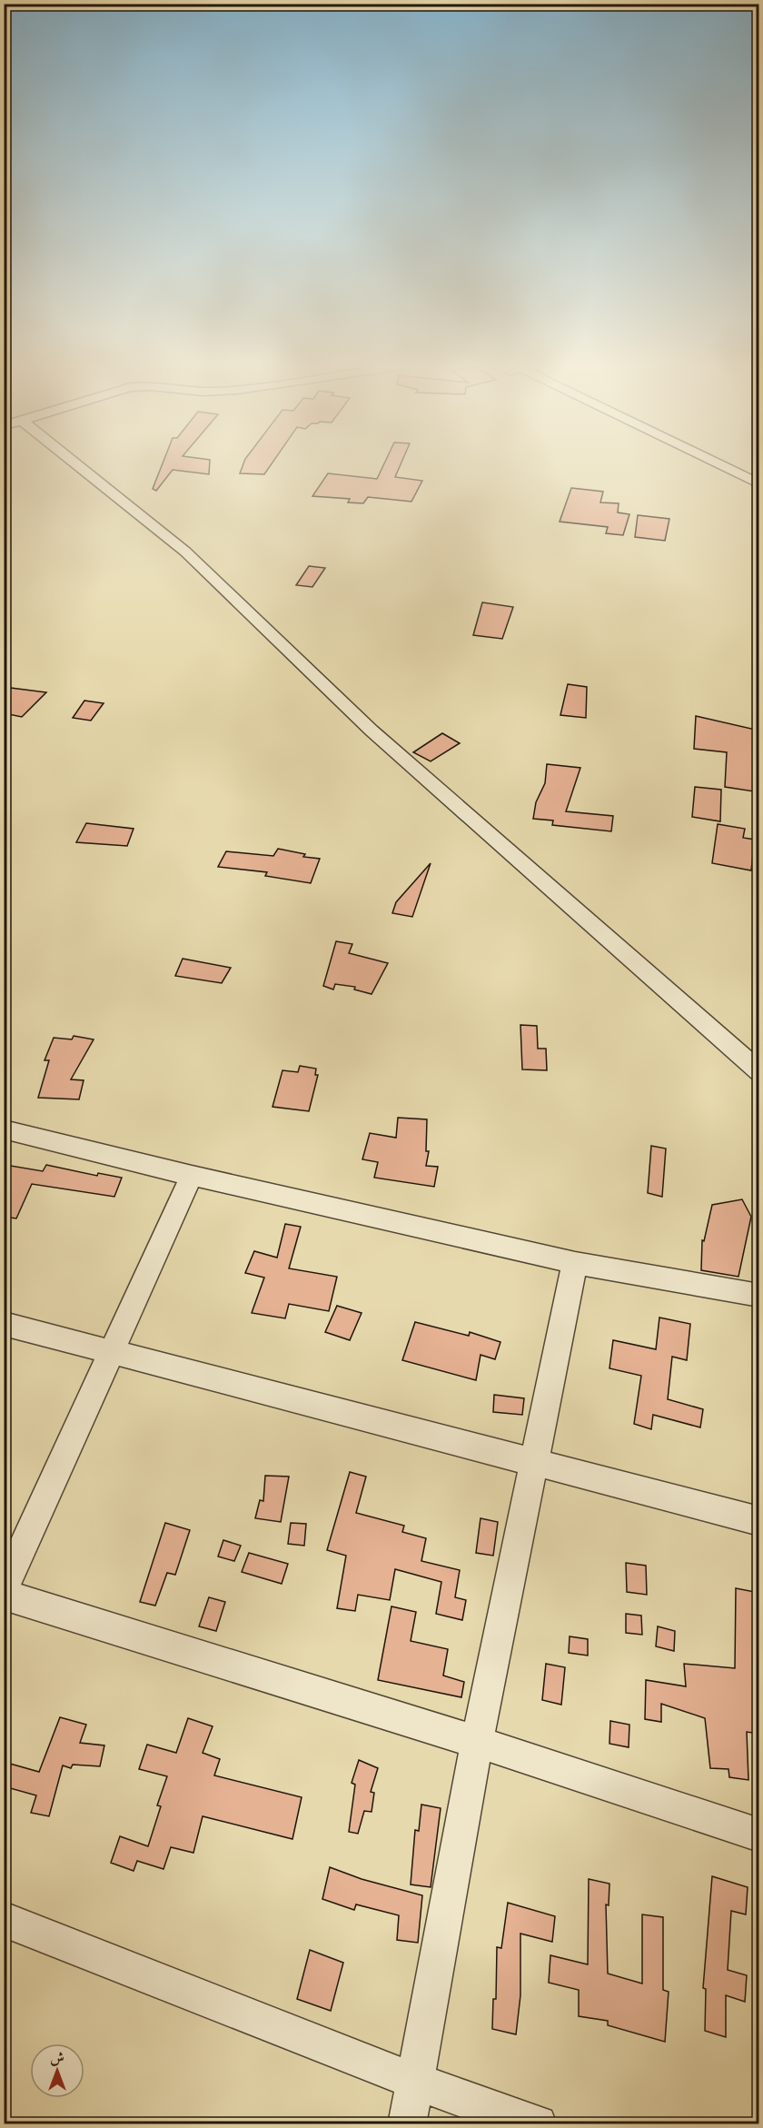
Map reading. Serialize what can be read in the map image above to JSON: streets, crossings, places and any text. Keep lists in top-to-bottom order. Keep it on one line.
{"north":"top"}
